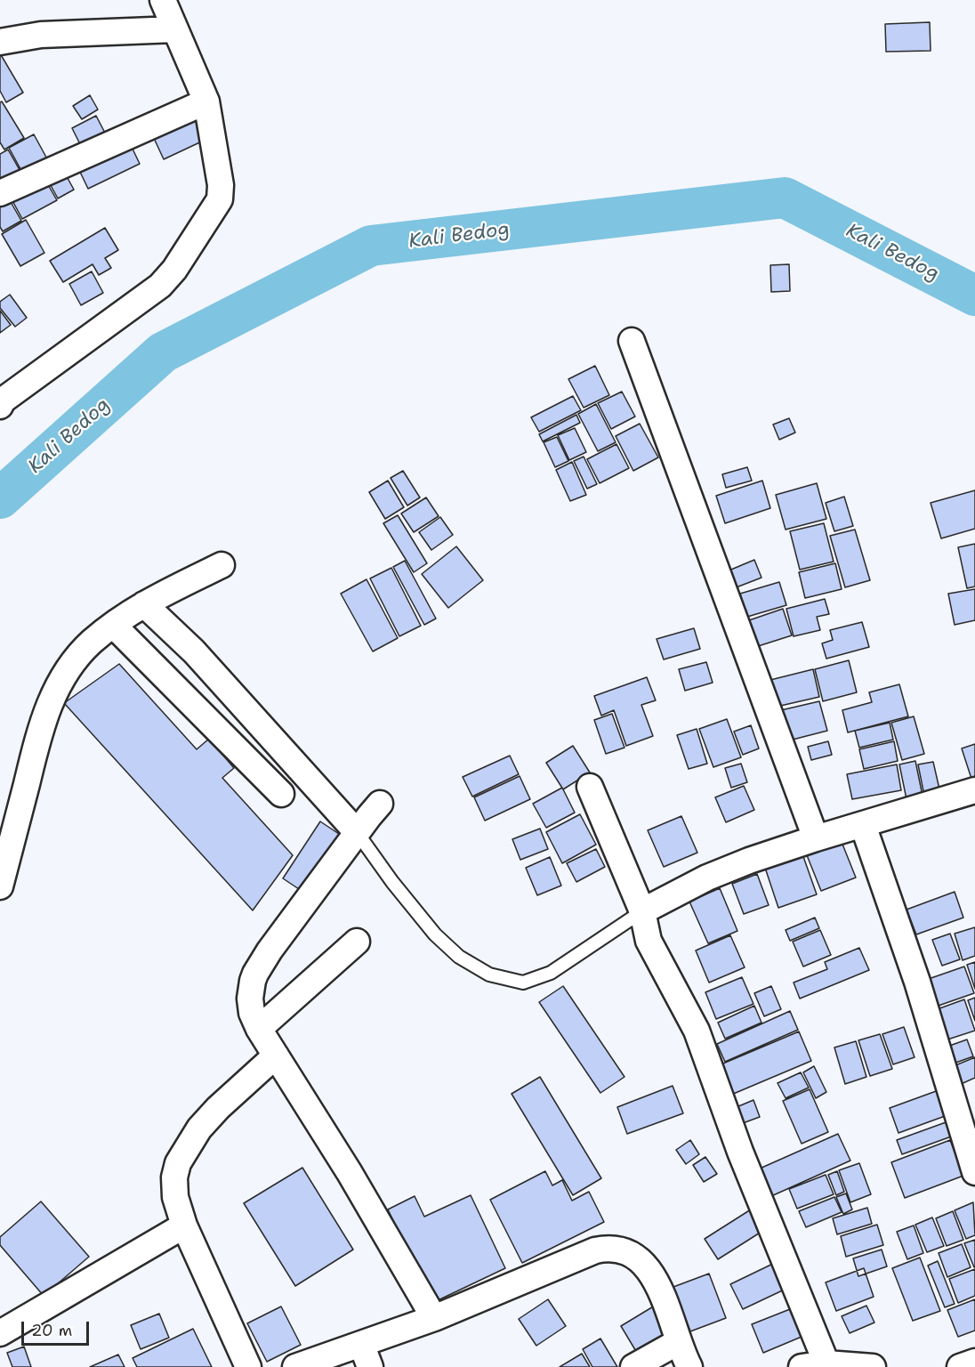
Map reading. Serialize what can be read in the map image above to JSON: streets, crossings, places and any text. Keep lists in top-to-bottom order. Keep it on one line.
{"water":["Kali Bedog"],"scale_bar":"20 m"}
